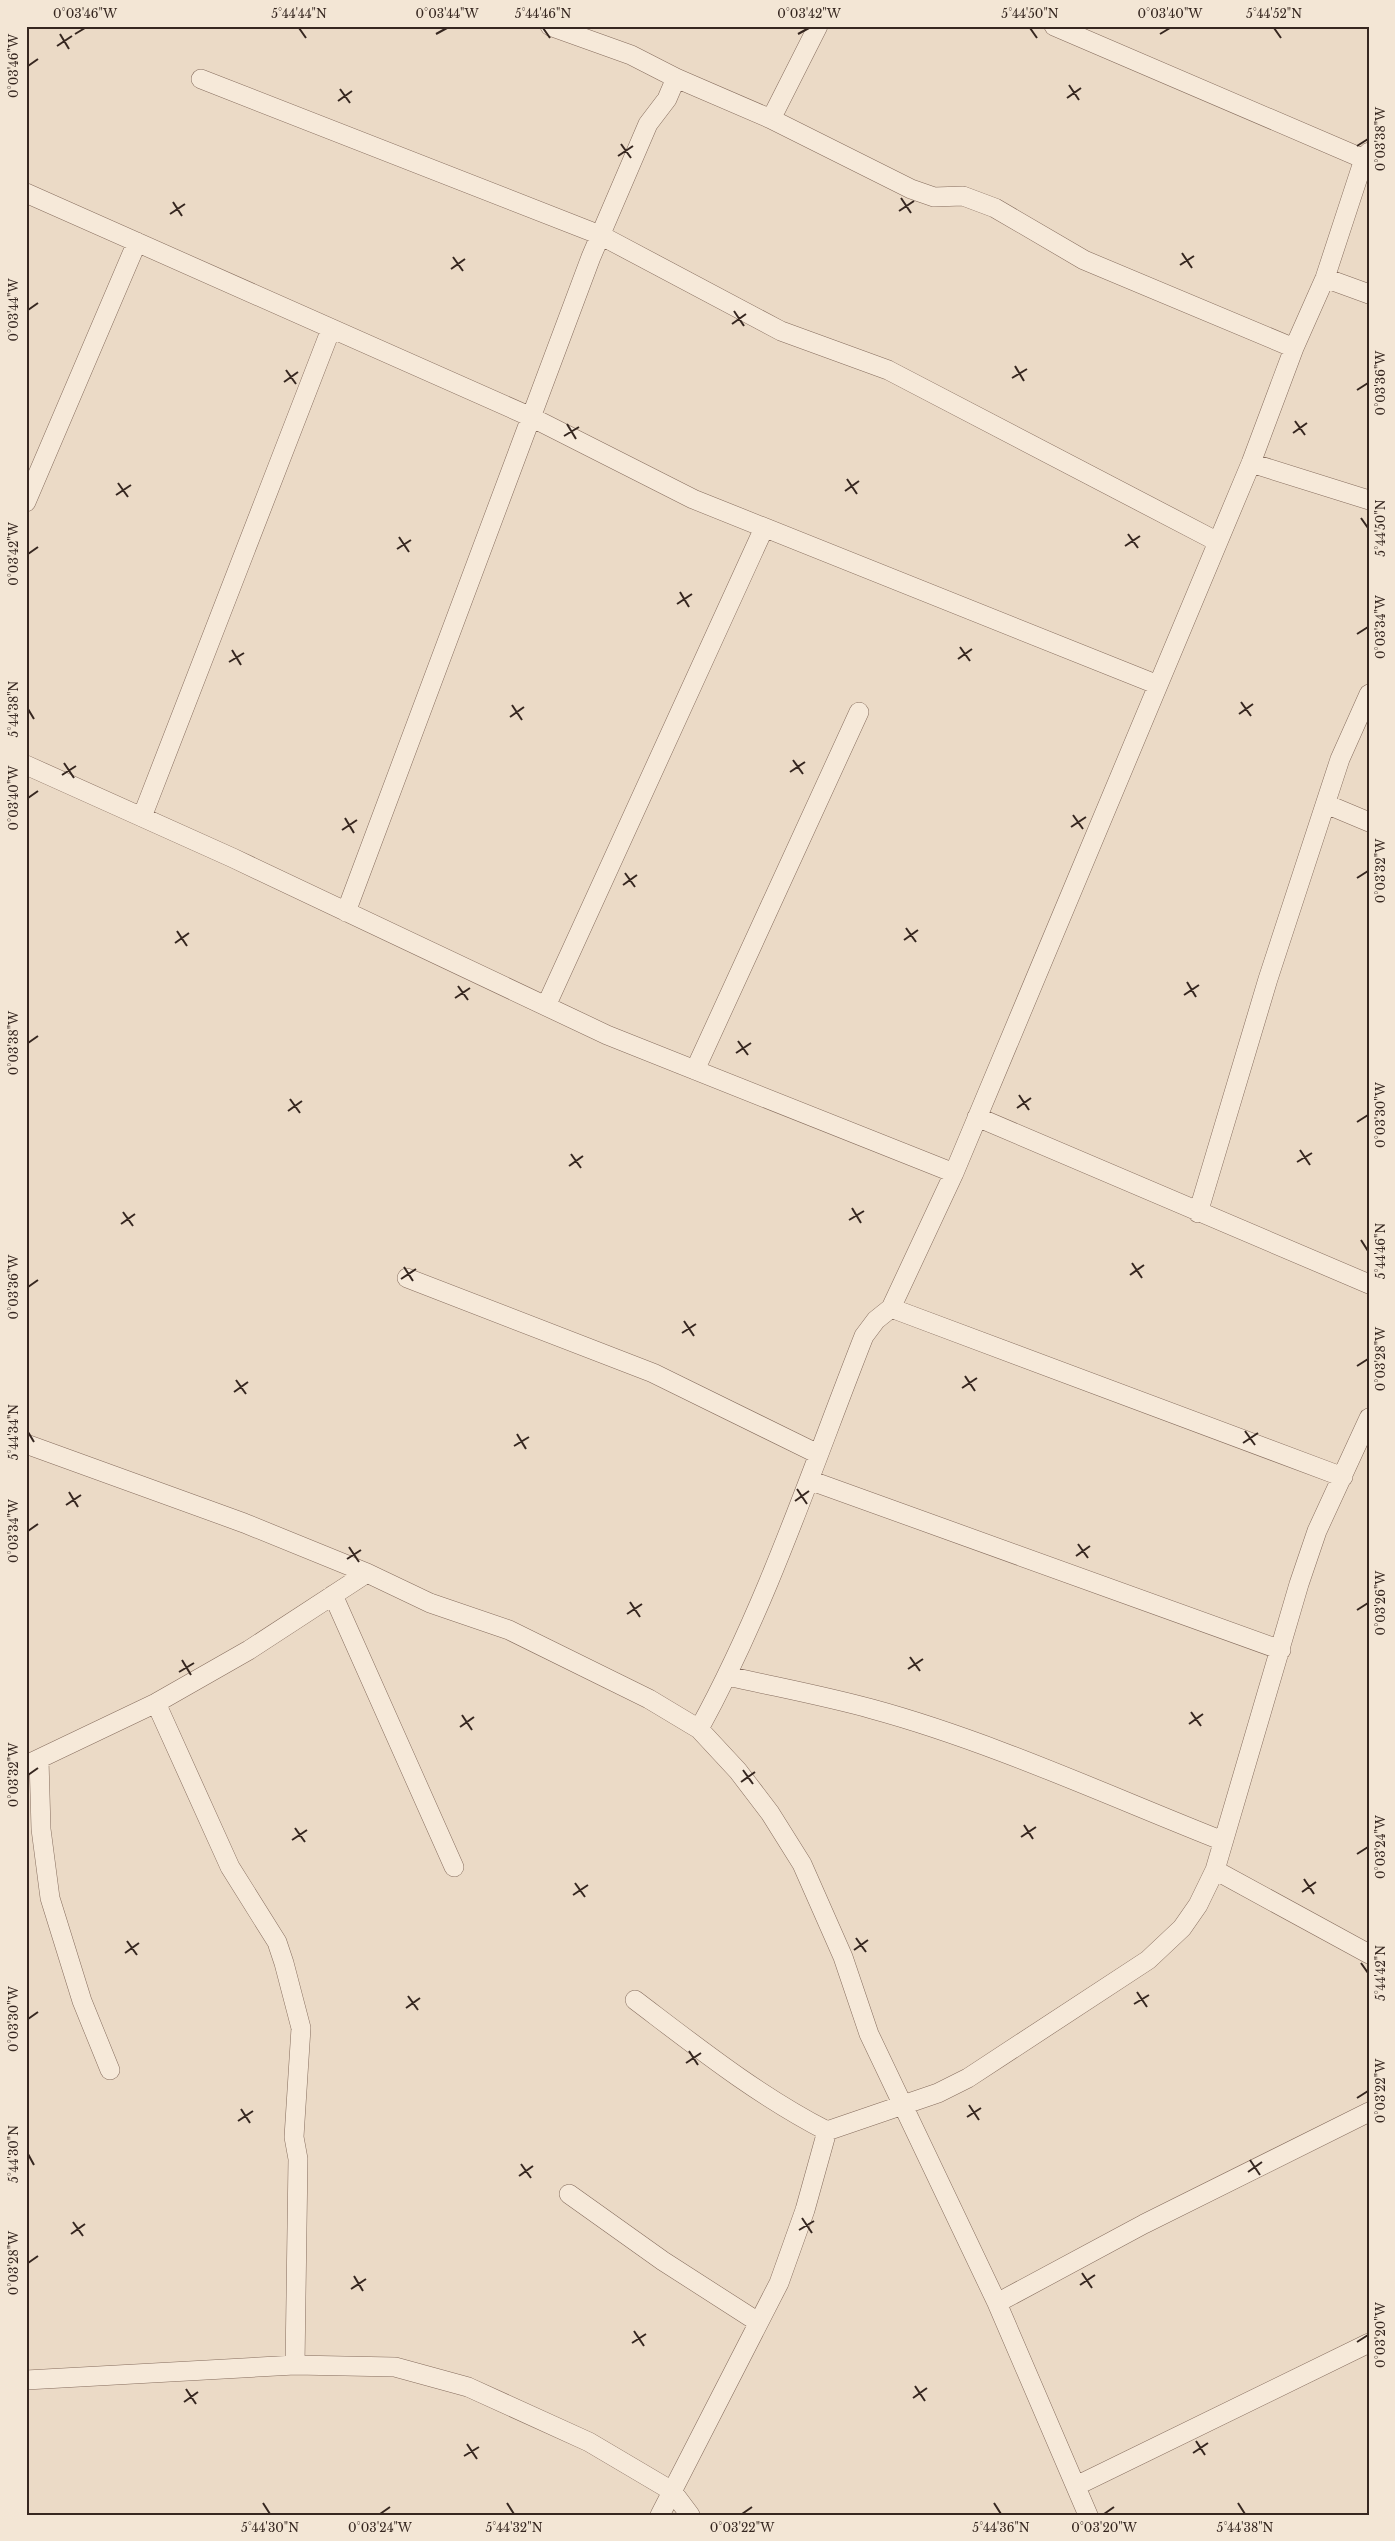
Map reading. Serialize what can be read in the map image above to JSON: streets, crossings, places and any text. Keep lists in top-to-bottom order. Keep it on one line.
{"coordinates":["0°03'46\"W","5°44'44\"N","0°03'44\"W","5°44'46\"N","0°03'42\"W","5°44'50\"N","0°03'40\"W","5°44'52\"N","0°03'38\"W","0°03'36\"W","0°03'34\"W","5°44'38\"N","0°03'32\"W","0°03'30\"W","0°03'28\"W","5°44'34\"N","0°03'26\"W","0°03'24\"W","5°44'42\"N","0°03'22\"W","5°44'30\"N","0°03'20\"W","5°44'32\"N","5°44'36\"N"]}
